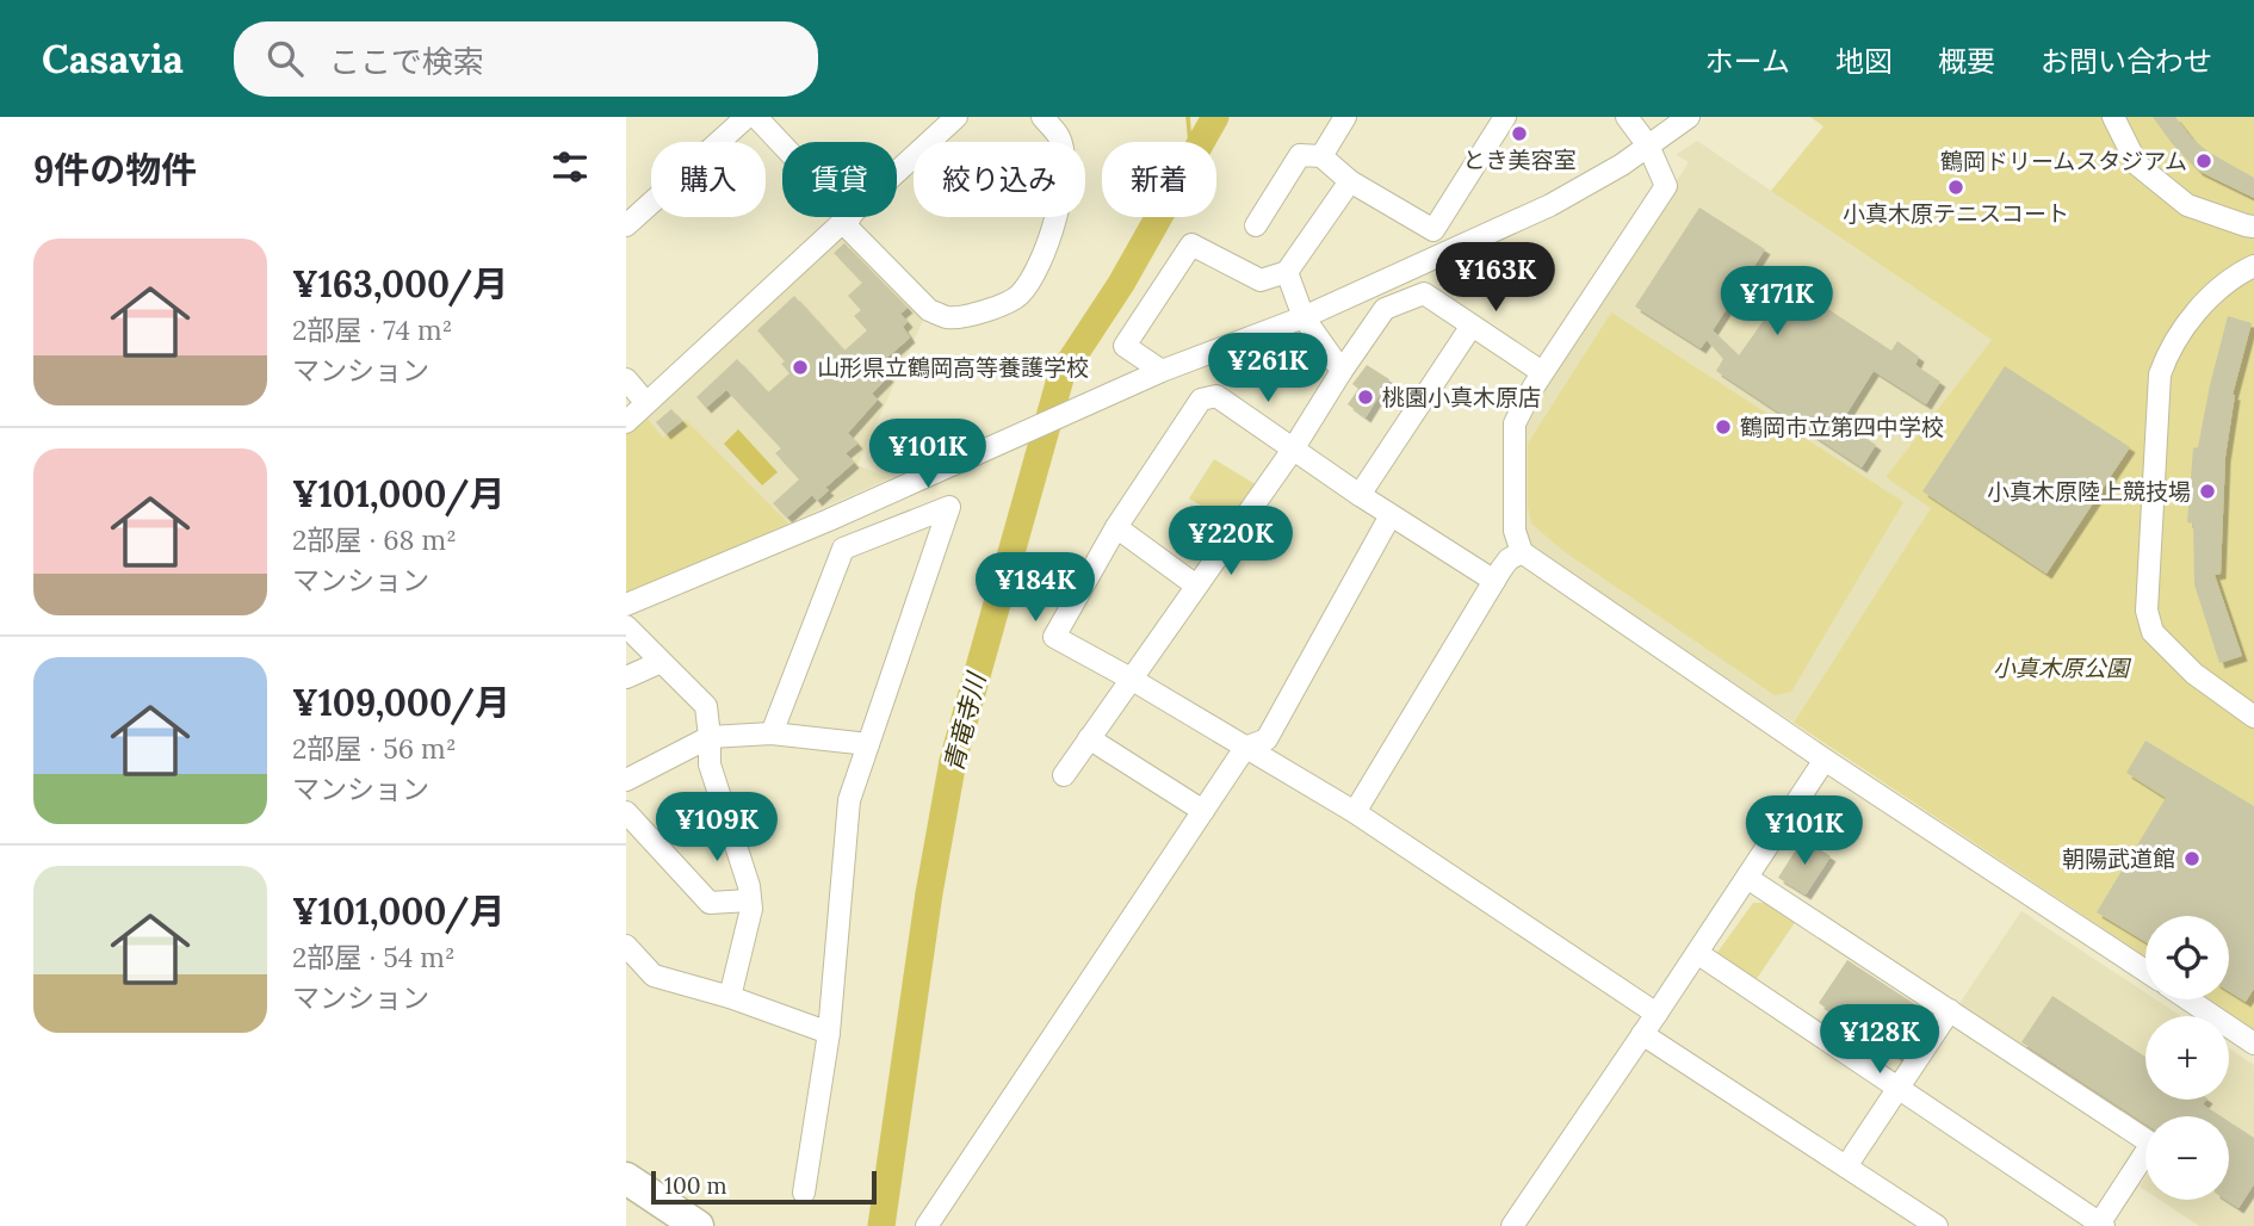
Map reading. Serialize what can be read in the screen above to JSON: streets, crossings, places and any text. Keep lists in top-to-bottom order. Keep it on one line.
{"water":["青竜寺川"],"parks":["小真木原公園"],"places":["とき美容室","鶴岡ドリームスタジアム","小真木原テニスコート","山形県立鶴岡高等養護学校","桃園小真木原店","鶴岡市立第四中学校","小真木原陸上競技場","朝陽武道館"],"scale_bar":"100 m","page":{"header":"Casavia","search":"ここで検索","nav":["ホーム","地図","概要","お問い合わせ"],"heading":"9件の物件","chip":["購入","賃貸","絞り込み","新着"],"list":[{"name":"¥163,000/月","note":"2部屋 · 74 m² · マンション"},{"name":"¥101,000/月","note":"2部屋 · 68 m² · マンション"},{"name":"¥109,000/月","note":"2部屋 · 56 m² · マンション"},{"name":"¥101,000/月","note":"2部屋 · 54 m² · マンション"}],"price":["¥163K","¥171K","¥261K","¥101K","¥220K","¥184K","¥109K","¥101K","¥128K"],"map_buttons":["+","−"],"scale":"100 m"}}
